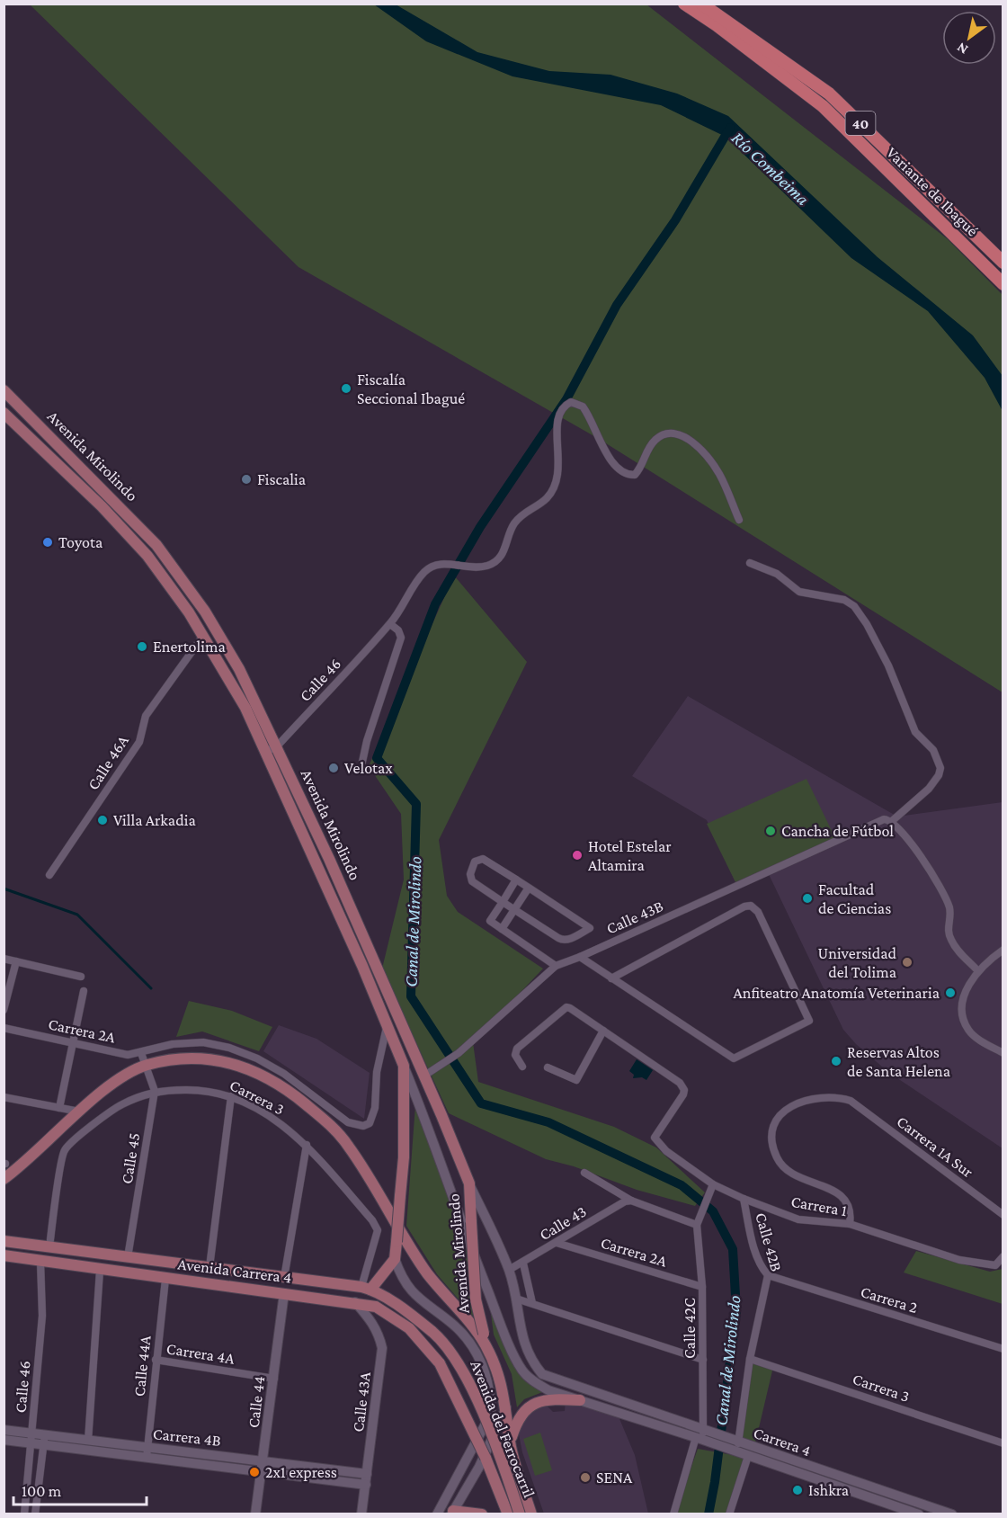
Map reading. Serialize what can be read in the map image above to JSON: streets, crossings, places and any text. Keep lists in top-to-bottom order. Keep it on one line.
{"streets":{"highway":["40","Variante de Ibagué"],"main road":["Avenida Mirolindo","Avenida Carrera 4","Calle 44","Calle 43A","Avenida del Ferrocarril","Carrera 4B","Carrera 4"],"street":["Calle 46","Calle 46A","Calle 43B","Carrera 2A","Carrera 3","Carrera 1A Sur","Calle 45","Carrera 1","Calle 43","Calle 42B","Carrera 2","Calle 42C","Carrera 4A","Calle 44A"]},"crossings":[["Avenida Mirolindo","Calle 46"],["Avenida Mirolindo","Calle 46A"],["Avenida Mirolindo","Calle 43B"],["Avenida Mirolindo","Carrera 2A"],["Avenida Mirolindo","Carrera 4"],["Calle 46","Avenida Carrera 4"],["Calle 46","Carrera 4B"],["Carrera 2A","Calle 43"],["Carrera 2A","Calle 42C"],["Carrera 3","Calle 45"],["Carrera 3","Calle 42B"],["Carrera 3","Avenida Carrera 4"],["Carrera 1A Sur","Carrera 1"],["Calle 45","Avenida Carrera 4"],["Carrera 1","Calle 42B"],["Calle 42B","Carrera 2"],["Calle 42B","Carrera 4"],["Avenida Carrera 4","Calle 44A"],["Avenida Carrera 4","Calle 44"],["Avenida Carrera 4","Calle 43A"],["Avenida Carrera 4","Avenida del Ferrocarril"],["Calle 42C","Carrera 4"],["Carrera 4A","Calle 44A"],["Carrera 4A","Calle 44"],["Calle 44A","Carrera 4B"],["Calle 44","Carrera 4B"],["Calle 43A","Carrera 4B"]],"water":["Río Combeima","Canal de Mirolindo"],"places":["Fiscalía Seccional Ibagué","Fiscalia","Toyota","Enertolima","Velotax","Villa Arkadia","Cancha de Fútbol","Hotel Estelar Altamira","Facultad de Ciencias","Universidad del Tolima","Anfiteatro Anatomía Veterinaria","Reservas Altos de Santa Helena","2x1 express","SENA","Ishkra"],"scale_bar":"100 m","north":"bottom left"}
